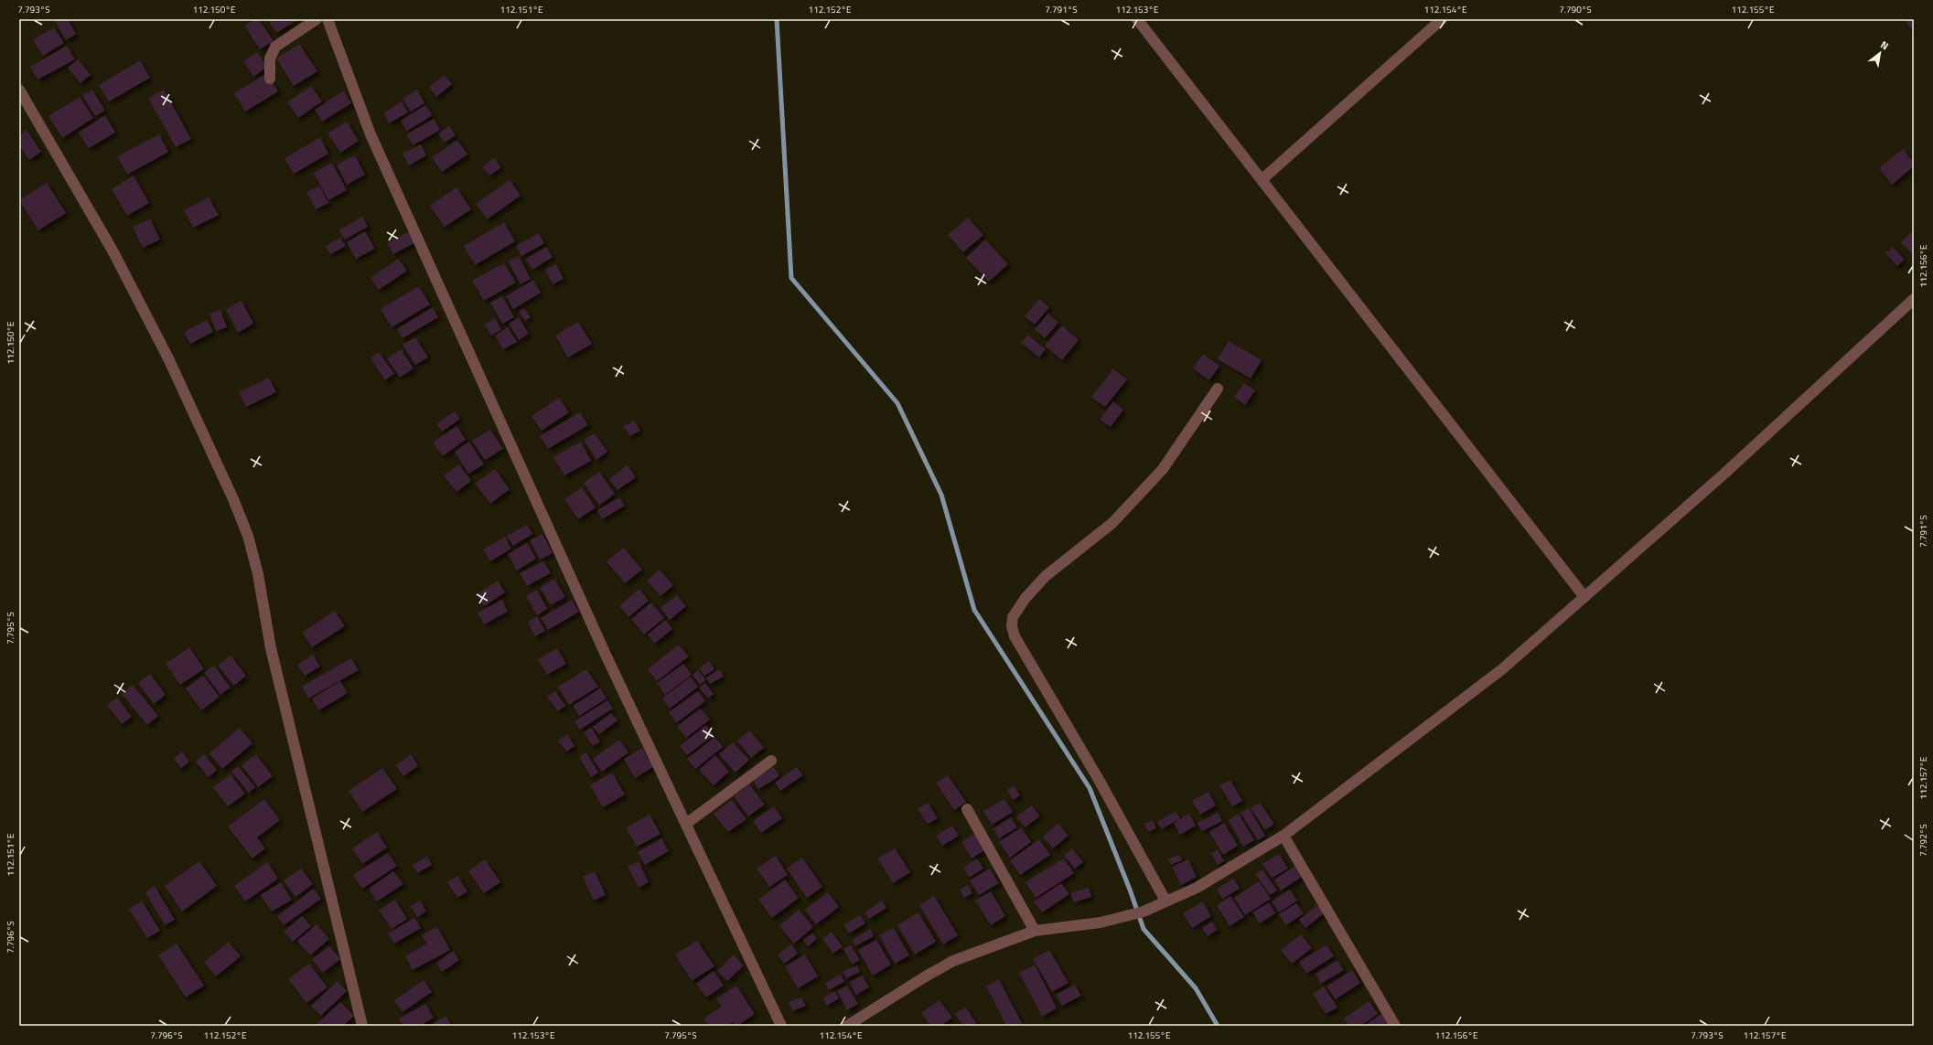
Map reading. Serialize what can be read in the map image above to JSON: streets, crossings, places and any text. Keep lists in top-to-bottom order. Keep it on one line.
{"north":"top right","coordinates":["7.793°S","112.150°E","112.151°E","112.152°E","7.791°S","112.153°E","112.154°E","7.790°S","112.155°E","112.156°E","7.795°S","112.157°E","7.792°S","7.796°S"]}
